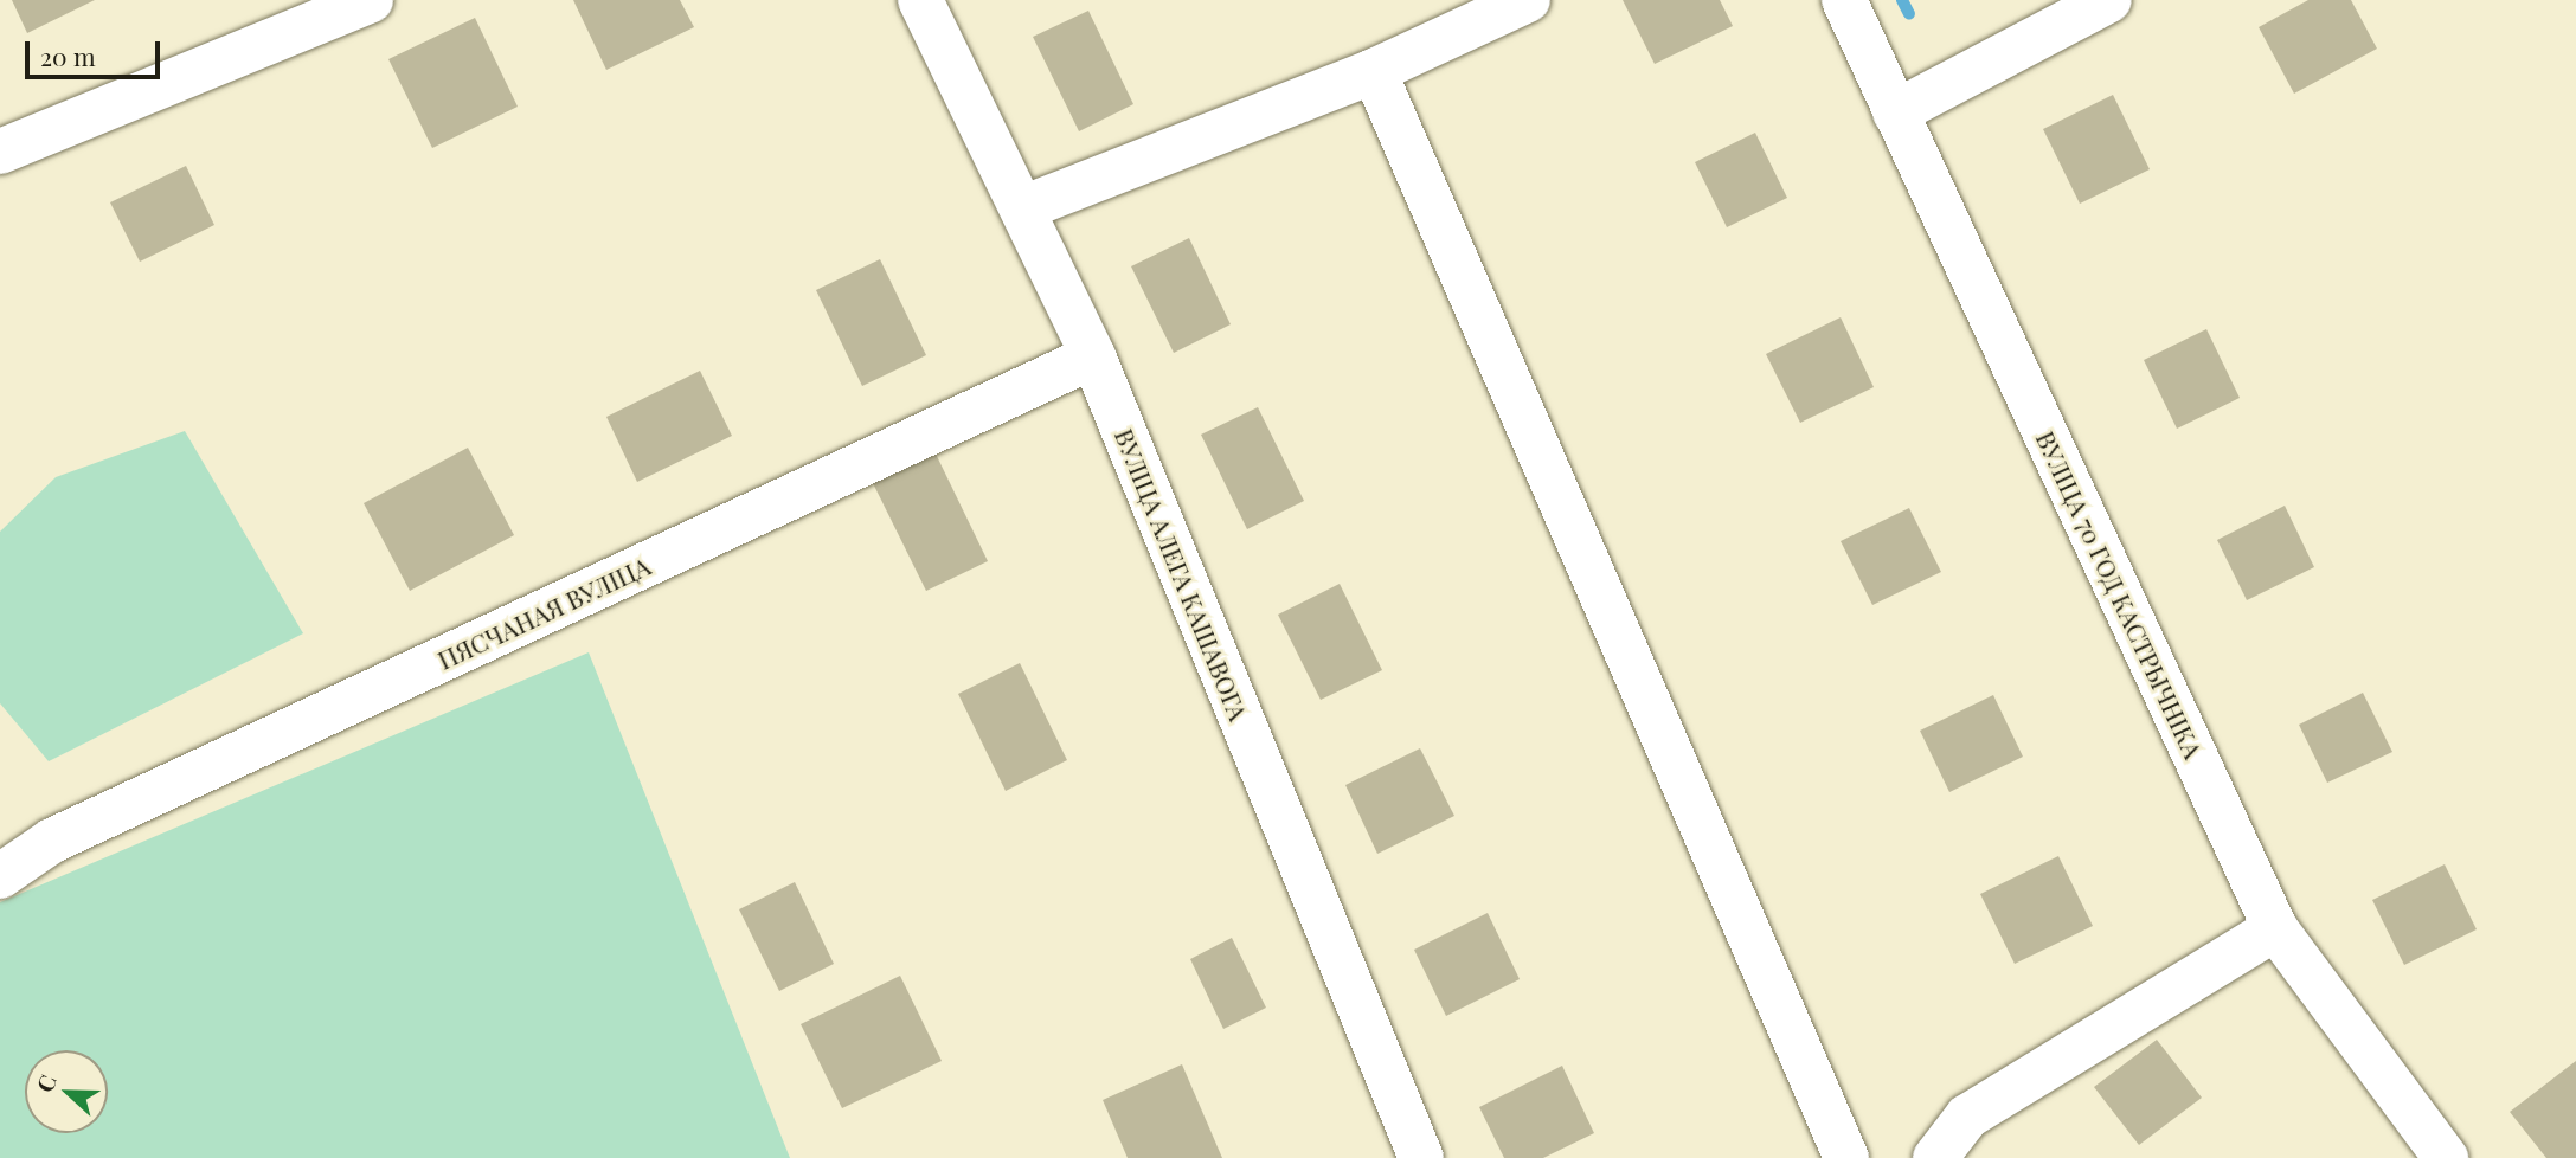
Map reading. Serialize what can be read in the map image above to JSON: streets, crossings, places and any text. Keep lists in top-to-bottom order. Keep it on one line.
{"streets":{"street":["ВУЛІЦА АЛЕГА КАШАВОГА","ВУЛІЦА 70 ГОД КАСТРЫЧНІКА","ПЯСЧАНАЯ ВУЛІЦА"]},"crossings":[["ВУЛІЦА АЛЕГА КАШАВОГА","ПЯСЧАНАЯ ВУЛІЦА"]],"scale_bar":"20 m","north":"left"}
